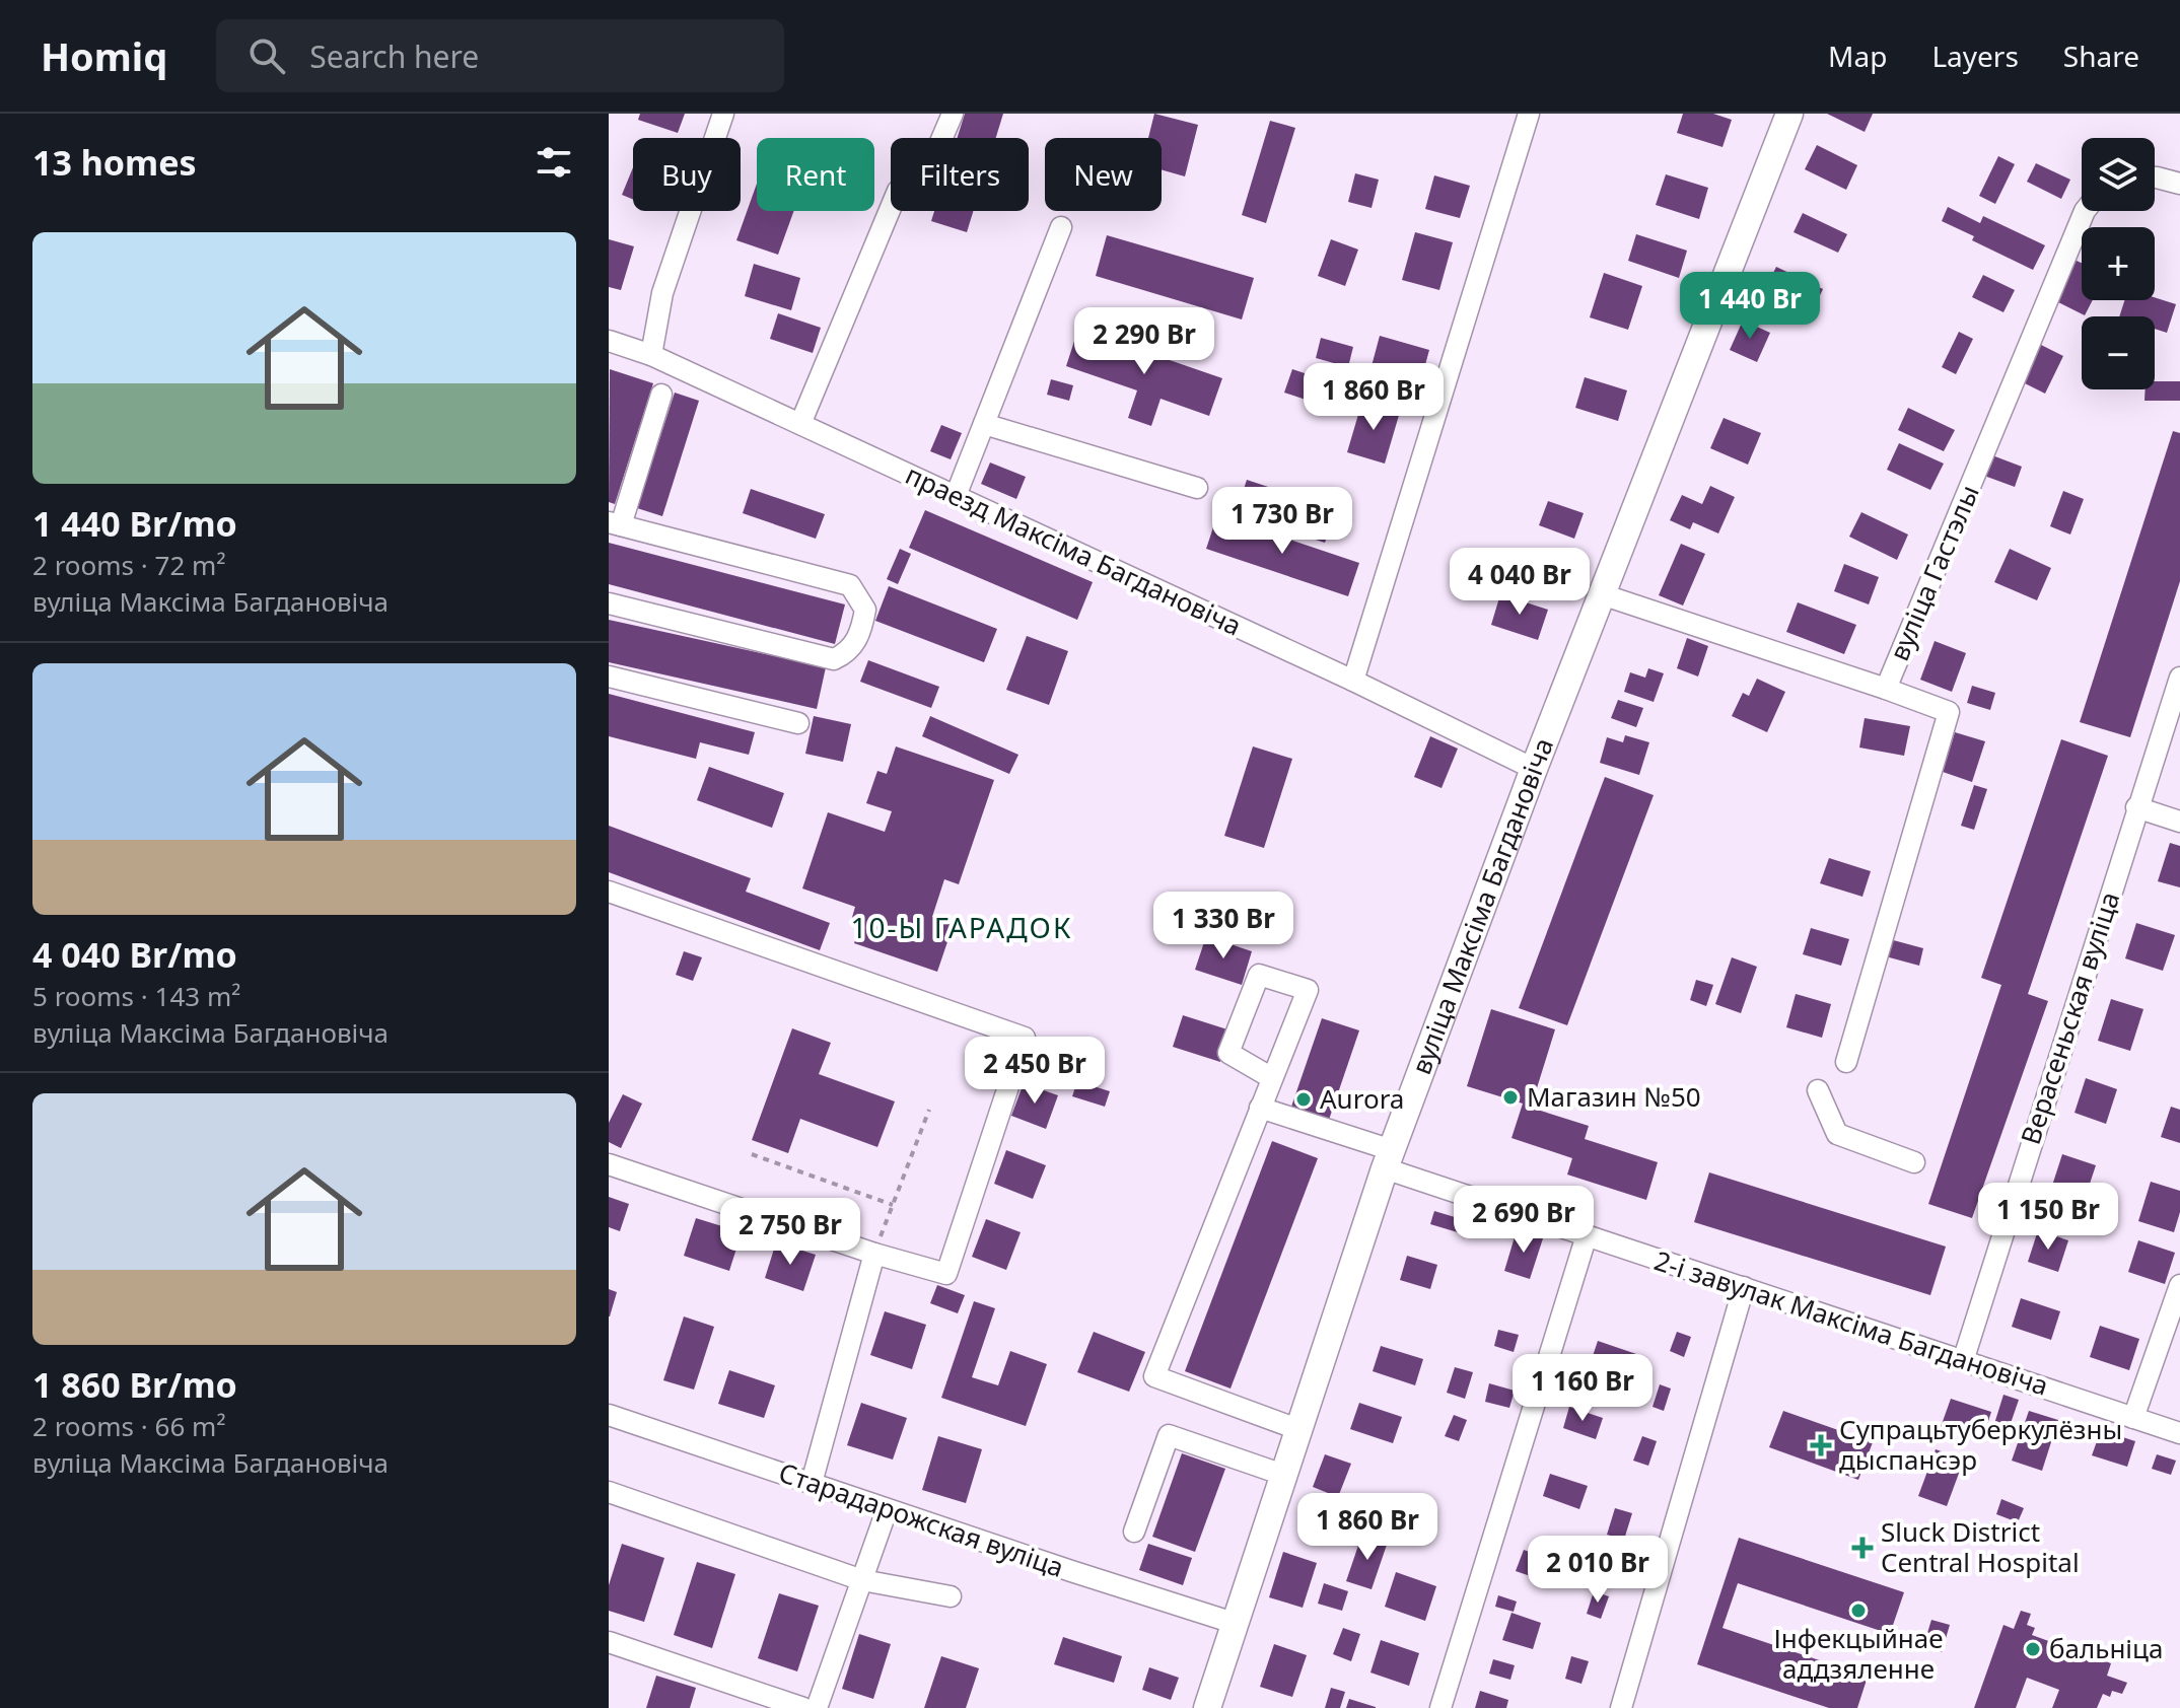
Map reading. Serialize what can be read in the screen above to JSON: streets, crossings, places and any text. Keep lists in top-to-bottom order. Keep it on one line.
{"streets":{"main road":["вуліца Максіма Багдановіча"],"street":["праезд Максіма Багдановіча","вуліца Гастэлы","Верасеньская вуліца","2-і завулак Максіма Багдановіча","Старадарожская вуліца"]},"crossings":[["праезд Максіма Багдановіча","вуліца Максіма Багдановіча"],["вуліца Максіма Багдановіча","2-і завулак Максіма Багдановіча"],["вуліца Максіма Багдановіча","Старадарожская вуліца"],["Верасеньская вуліца","2-і завулак Максіма Багдановіча"]],"districts":["10-Ы ГАРАДОК"],"places":{"other":["Магазин №50","Aurora","Інфекцыйнае аддзяленне","бальніца"],"health":["Супрацьтуберкулёзны дыспансэр","Sluck District Central Hospital"]},"page":{"header":"Homiq","search":"Search here","nav":["Map","Layers","Share"],"heading":"13 homes","map_buttons":["+","−"],"chip":["Buy","Rent","Filters","New"],"list":[{"name":"1 440 Br/mo","note":"2 rooms · 72 m² · вуліца Максіма Багдановіча"},{"name":"4 040 Br/mo","note":"5 rooms · 143 m² · вуліца Максіма Багдановіча"},{"name":"1 860 Br/mo","note":"2 rooms · 66 m² · вуліца Максіма Багдановіча"}],"price":["1 440 Br","2 290 Br","1 860 Br","1 730 Br","4 040 Br","1 330 Br","2 450 Br","1 150 Br","2 690 Br","2 750 Br","1 160 Br","1 860 Br","2 010 Br"]}}
